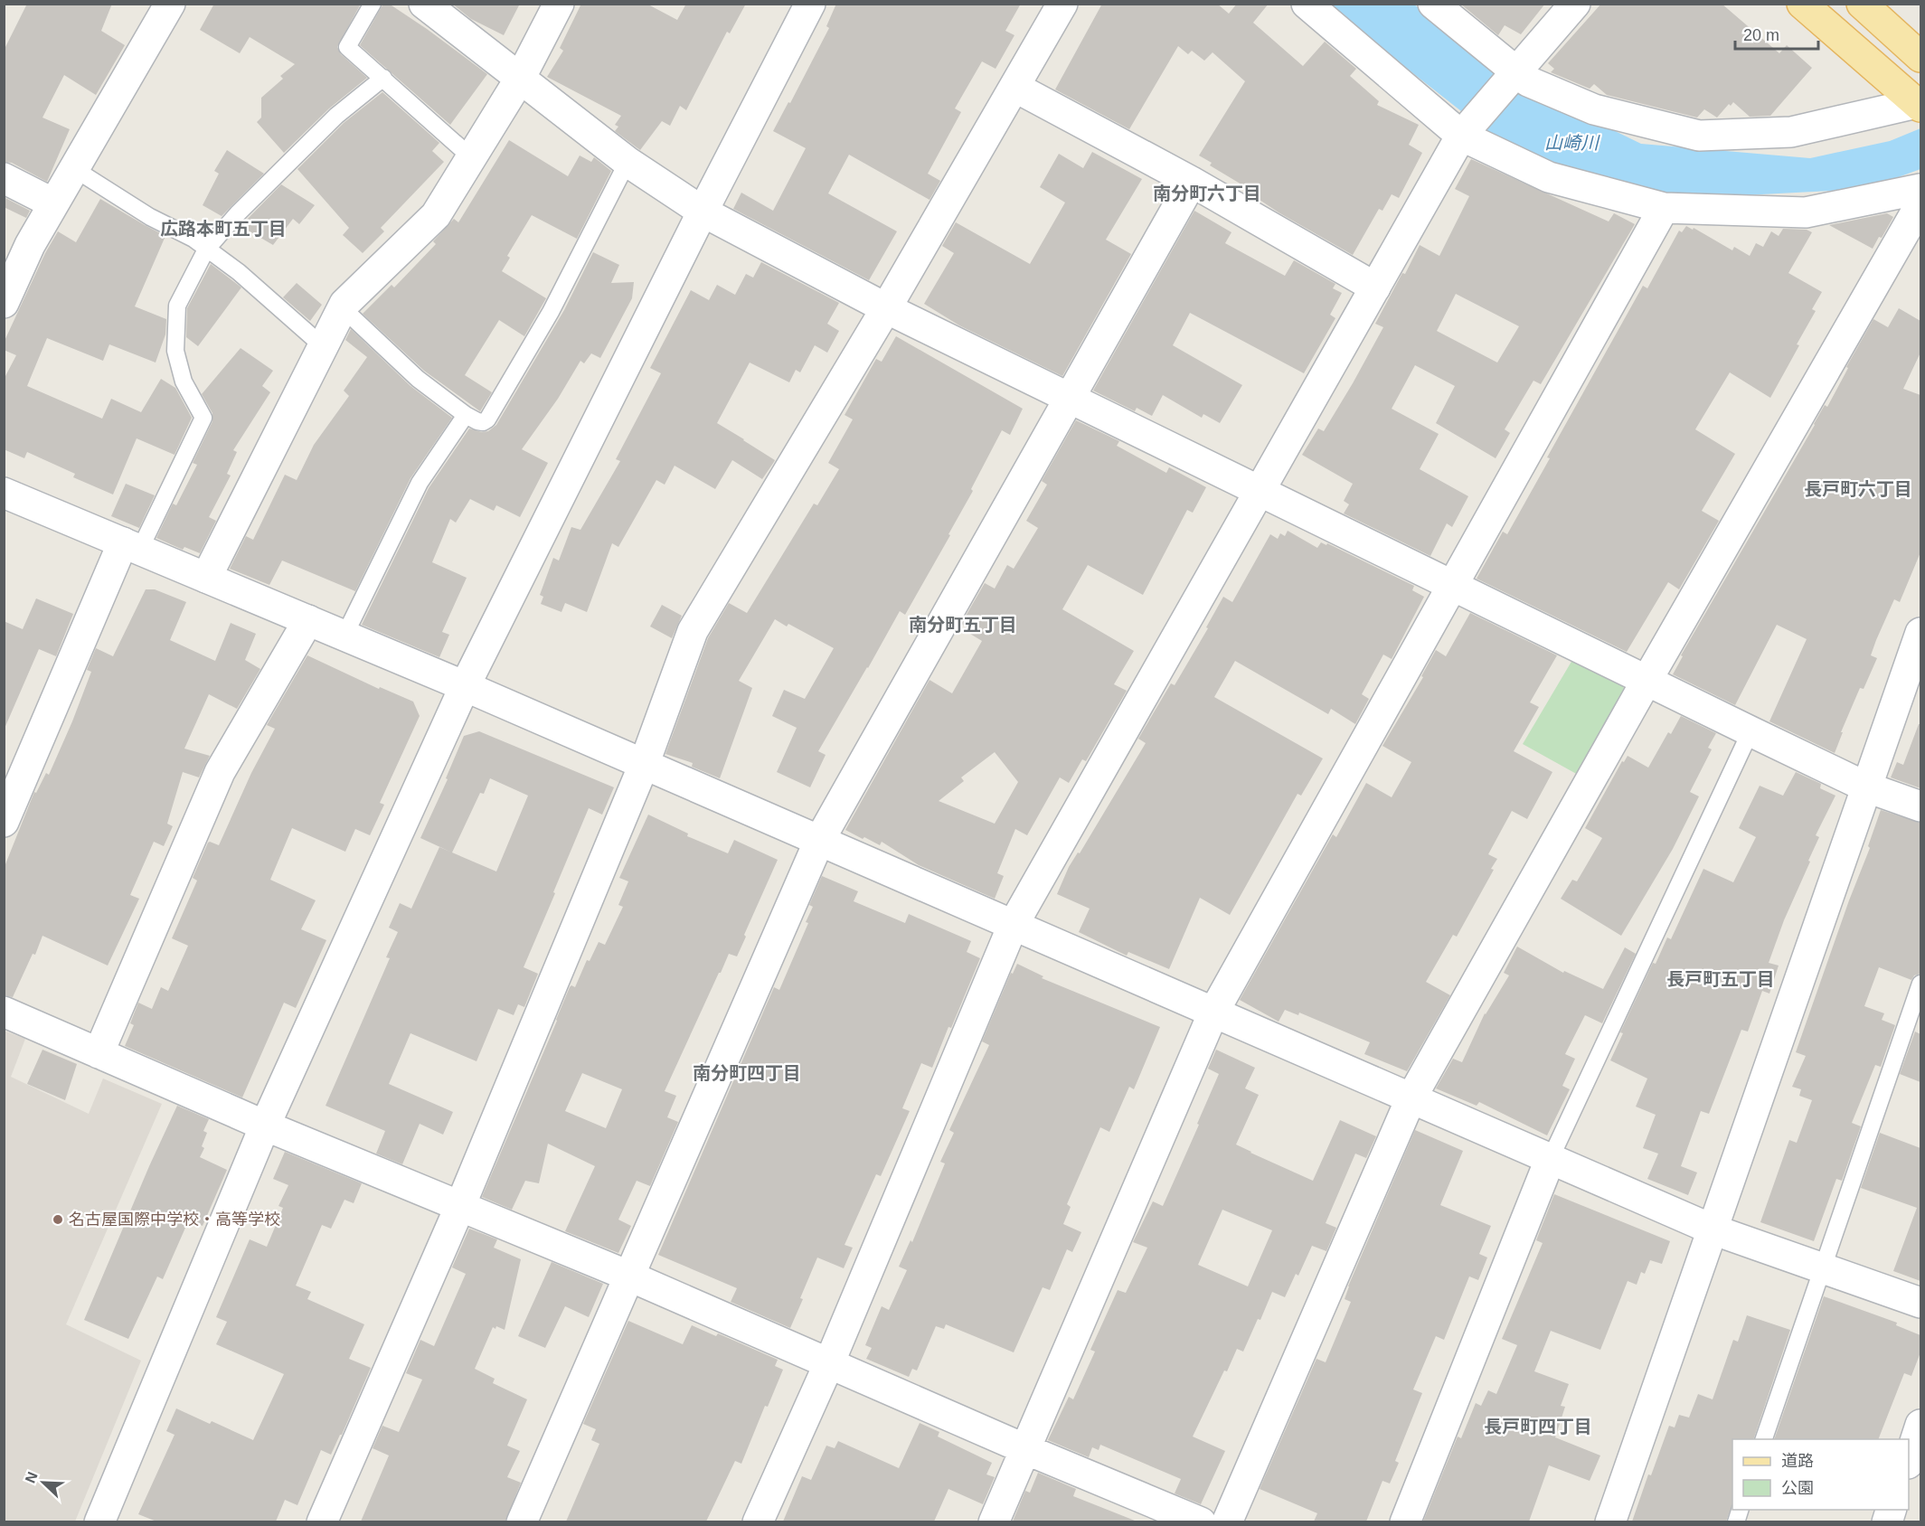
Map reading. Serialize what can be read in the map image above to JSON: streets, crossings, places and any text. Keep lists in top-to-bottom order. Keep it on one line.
{"districts":["南分町六丁目","広路本町五丁目","長戸町六丁目","南分町五丁目","長戸町五丁目","南分町四丁目","長戸町四丁目"],"water":["山崎川"],"places":["名古屋国際中学校・高等学校"],"legend":["道路","公園"],"scale_bar":"20 m","north":"top left"}
